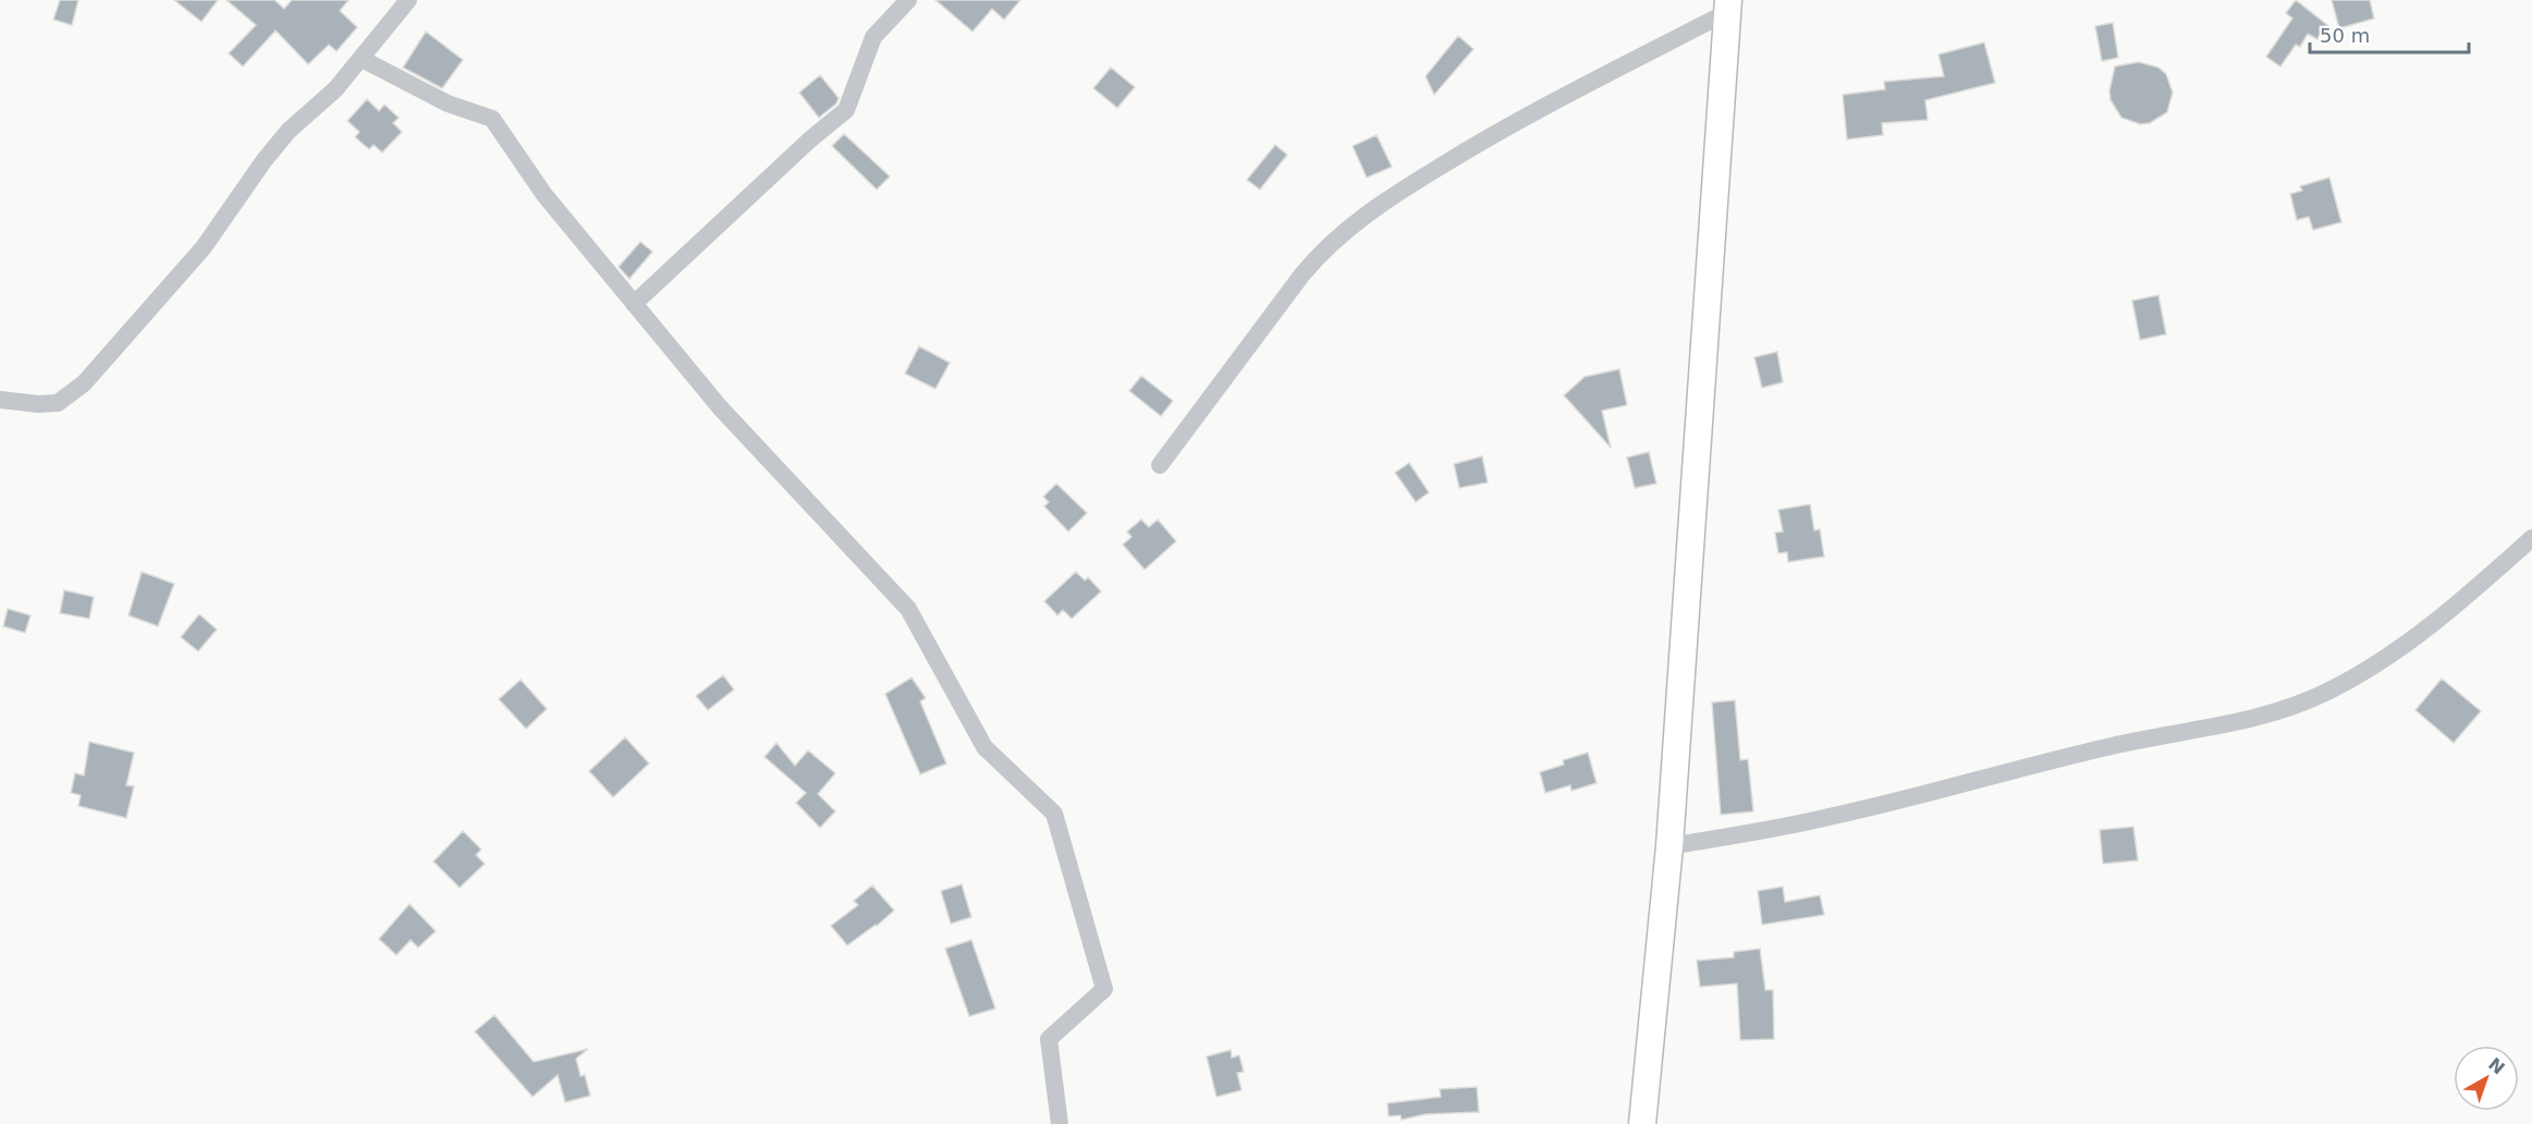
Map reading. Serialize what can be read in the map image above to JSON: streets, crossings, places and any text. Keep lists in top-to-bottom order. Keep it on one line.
{"scale_bar":"50 m","north":"top right"}
